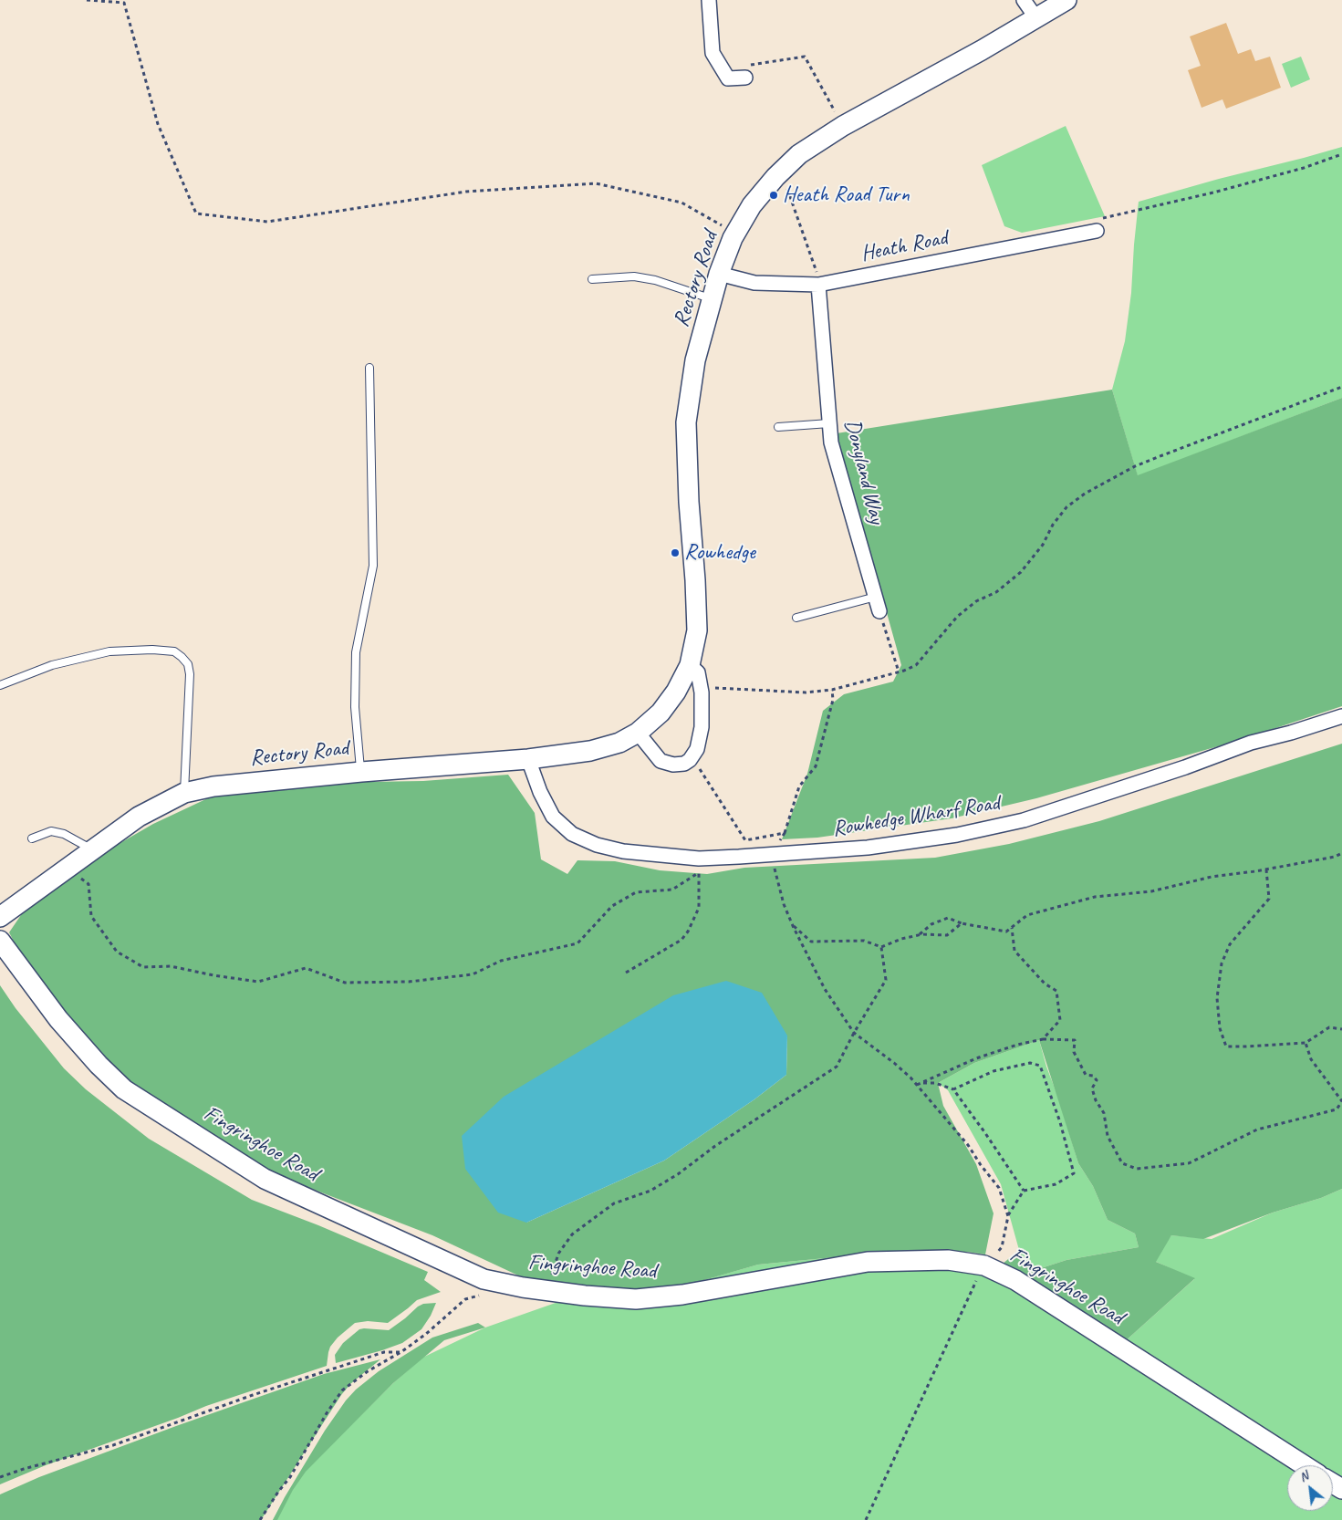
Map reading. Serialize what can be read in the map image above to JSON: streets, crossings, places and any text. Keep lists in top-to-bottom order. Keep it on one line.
{"streets":{"street":["Heath Road","Rectory Road","Donyland Way","Rowhedge Wharf Road","Fingringhoe Road"]},"crossings":[["Heath Road","Rectory Road"],["Heath Road","Donyland Way"],["Rectory Road","Rowhedge Wharf Road"]],"places":["Heath Road Turn","Rowhedge"],"north":"top left"}
